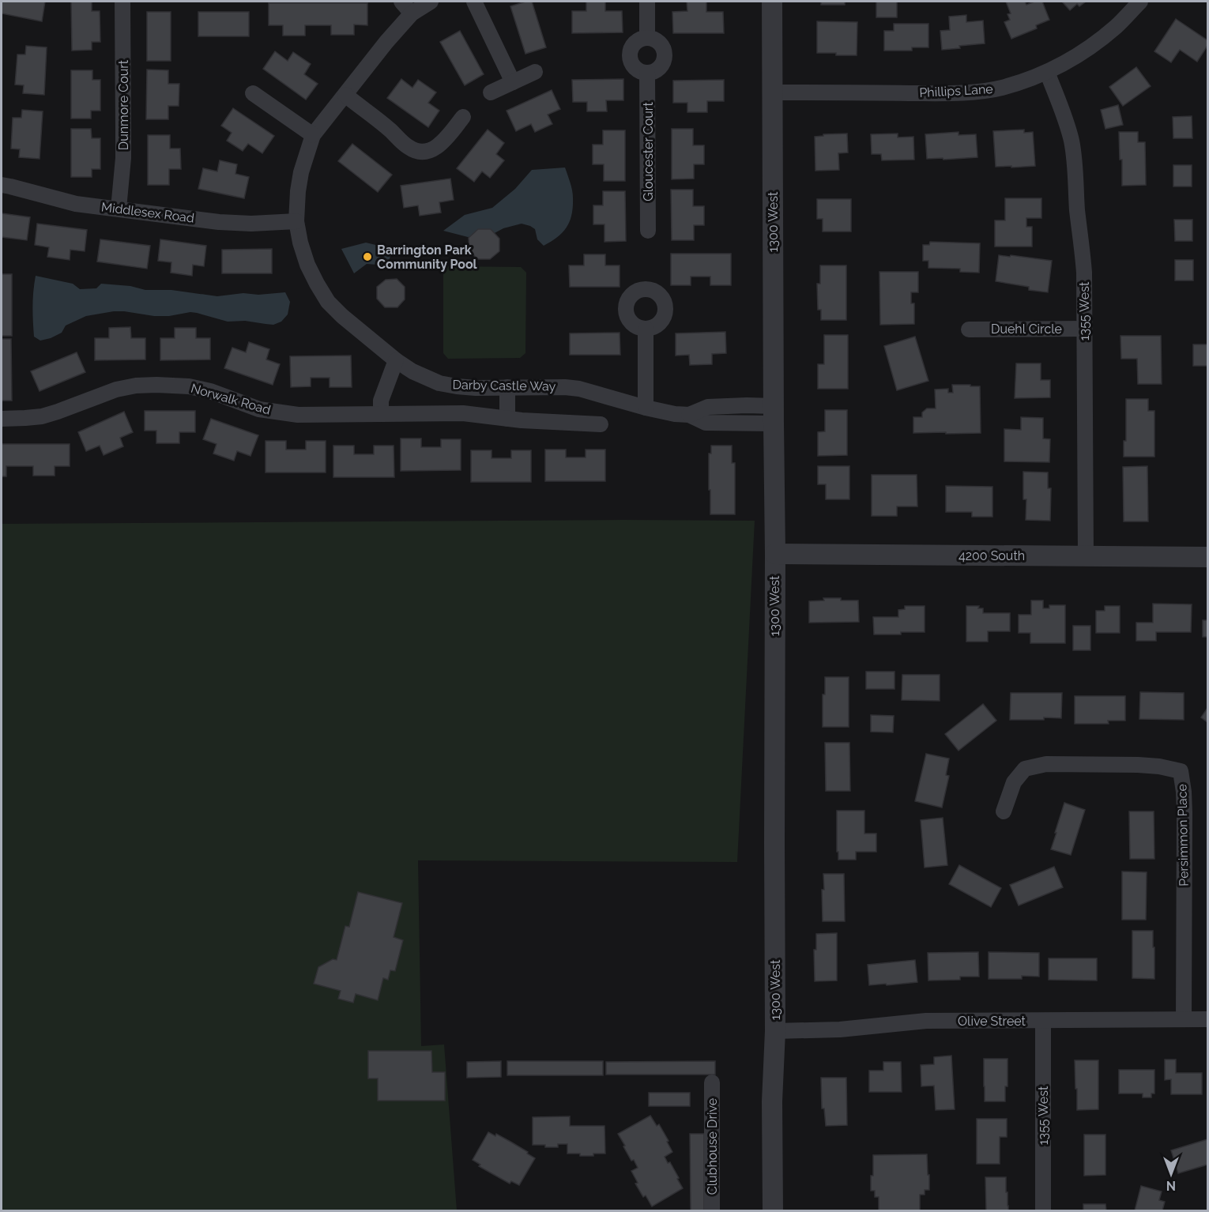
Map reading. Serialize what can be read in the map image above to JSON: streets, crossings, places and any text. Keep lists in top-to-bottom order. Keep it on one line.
{"streets":{"street":["Phillips Lane","Dunmore Court","Gloucester Court","Middlesex Road","1300 West","1355 West","Duehl Circle","Darby Castle Way","Norwalk Road","4200 South","Persimmon Place","Olive Street","Clubhouse Drive"]},"crossings":[["Phillips Lane","1300 West"],["Phillips Lane","1355 West"],["Dunmore Court","Middlesex Road"],["Middlesex Road","Darby Castle Way"],["1300 West","Darby Castle Way"],["1300 West","4200 South"],["1300 West","Olive Street"],["1355 West","Duehl Circle"],["1355 West","4200 South"],["1355 West","Olive Street"],["Persimmon Place","Olive Street"]],"places":["Barrington Park Community Pool"],"north":"bottom"}
